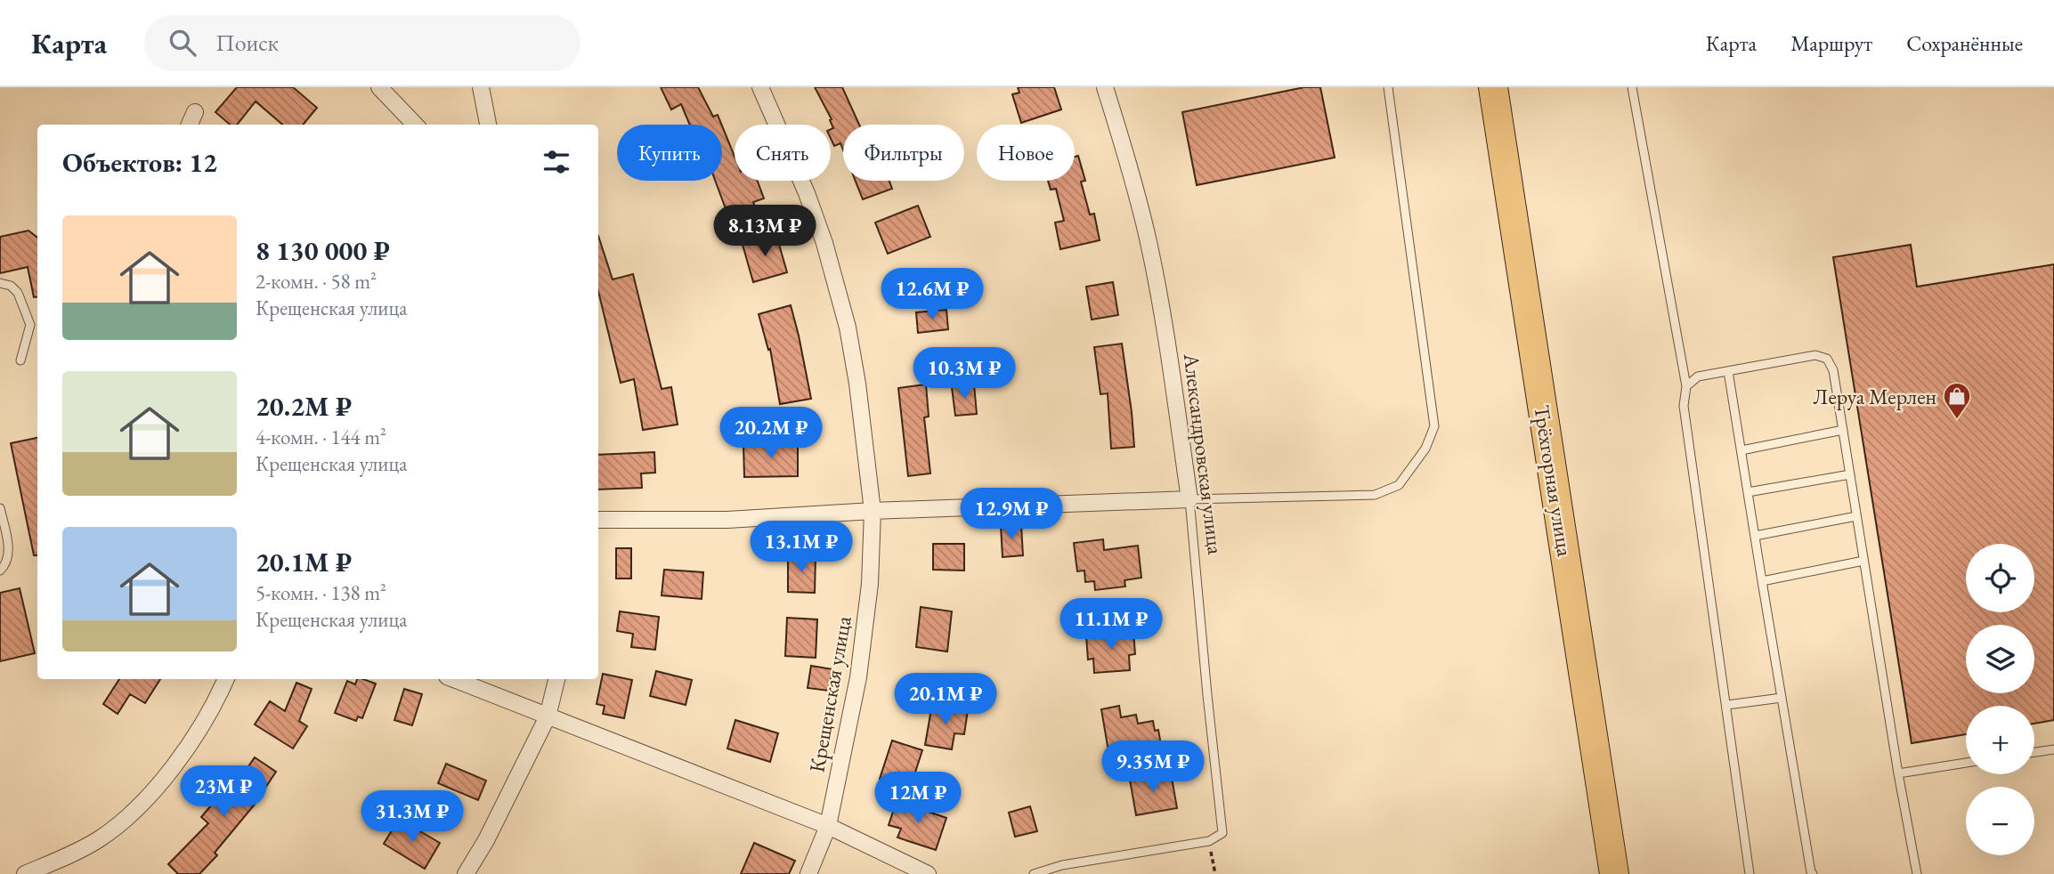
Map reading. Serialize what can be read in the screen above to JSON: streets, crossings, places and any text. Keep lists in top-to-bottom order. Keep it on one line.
{"streets":{"highway":["Трёхгорная улица"],"street":["Александровская улица","Крещенская улица"]},"places":{"shop":["Леруа Мерлен"]},"page":{"header":"Карта","search":"Поиск","nav":["Карта","Маршрут","Сохранённые"],"chip":["Купить","Снять","Фильтры","Новое"],"heading":"Объектов: 12","list":[{"name":"8 130 000 ₽","note":"2-комн. · 58 m² · Крещенская улица"},{"name":"20.2M ₽","note":"4-комн. · 144 m² · Крещенская улица"},{"name":"20.1M ₽","note":"5-комн. · 138 m² · Крещенская улица"}],"price":["8.13M ₽","12.6M ₽","10.3M ₽","20.2M ₽","12.9M ₽","13.1M ₽","11.1M ₽","20.1M ₽","9.35M ₽","23M ₽","12M ₽","31.3M ₽"],"map_buttons":["+","−"]}}
